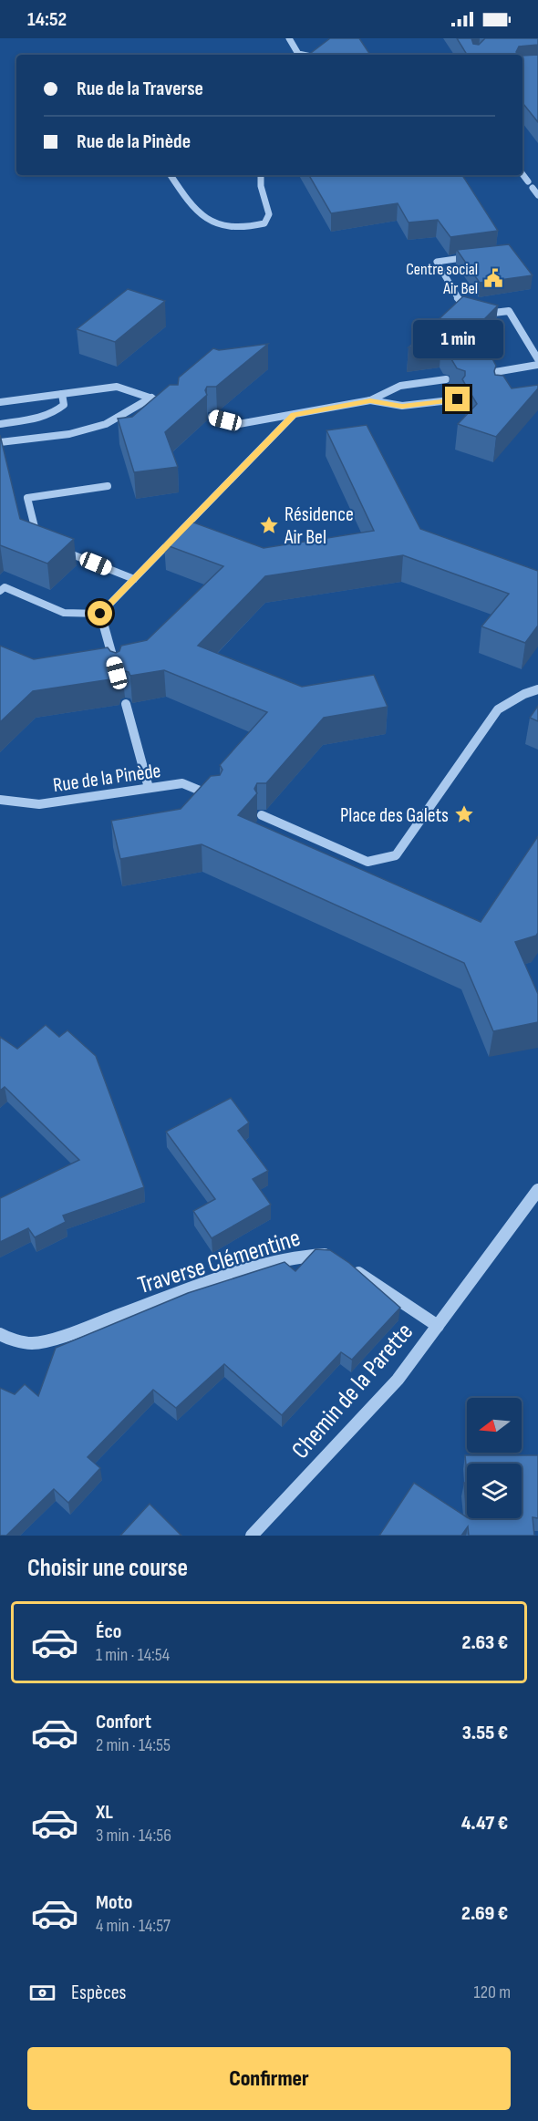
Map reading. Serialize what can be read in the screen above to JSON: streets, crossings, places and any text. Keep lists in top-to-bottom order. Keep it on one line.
{"streets":{"street":["Rue de la Pinède","Traverse Clémentine","Chemin de la Parette"]},"places":{"public building":["Centre social Air Bel"],"place":["Résidence Air Bel","Place des Galets"]},"north":"left","page":{"status":"14:52","banner":["Rue de la Traverse","Rue de la Pinède"],"bubble":"1 min","heading":"Choisir une course","list":[{"name":"Éco","note":"1 min · 14:54","value":"2.63 €"},{"name":"Confort","note":"2 min · 14:55","value":"3.55 €"},{"name":"XL","note":"3 min · 14:56","value":"4.47 €"},{"name":"Moto","note":"4 min · 14:57","value":"2.69 €"}],"pay":["Espèces","120 m"],"buttons":"Confirmer"}}
